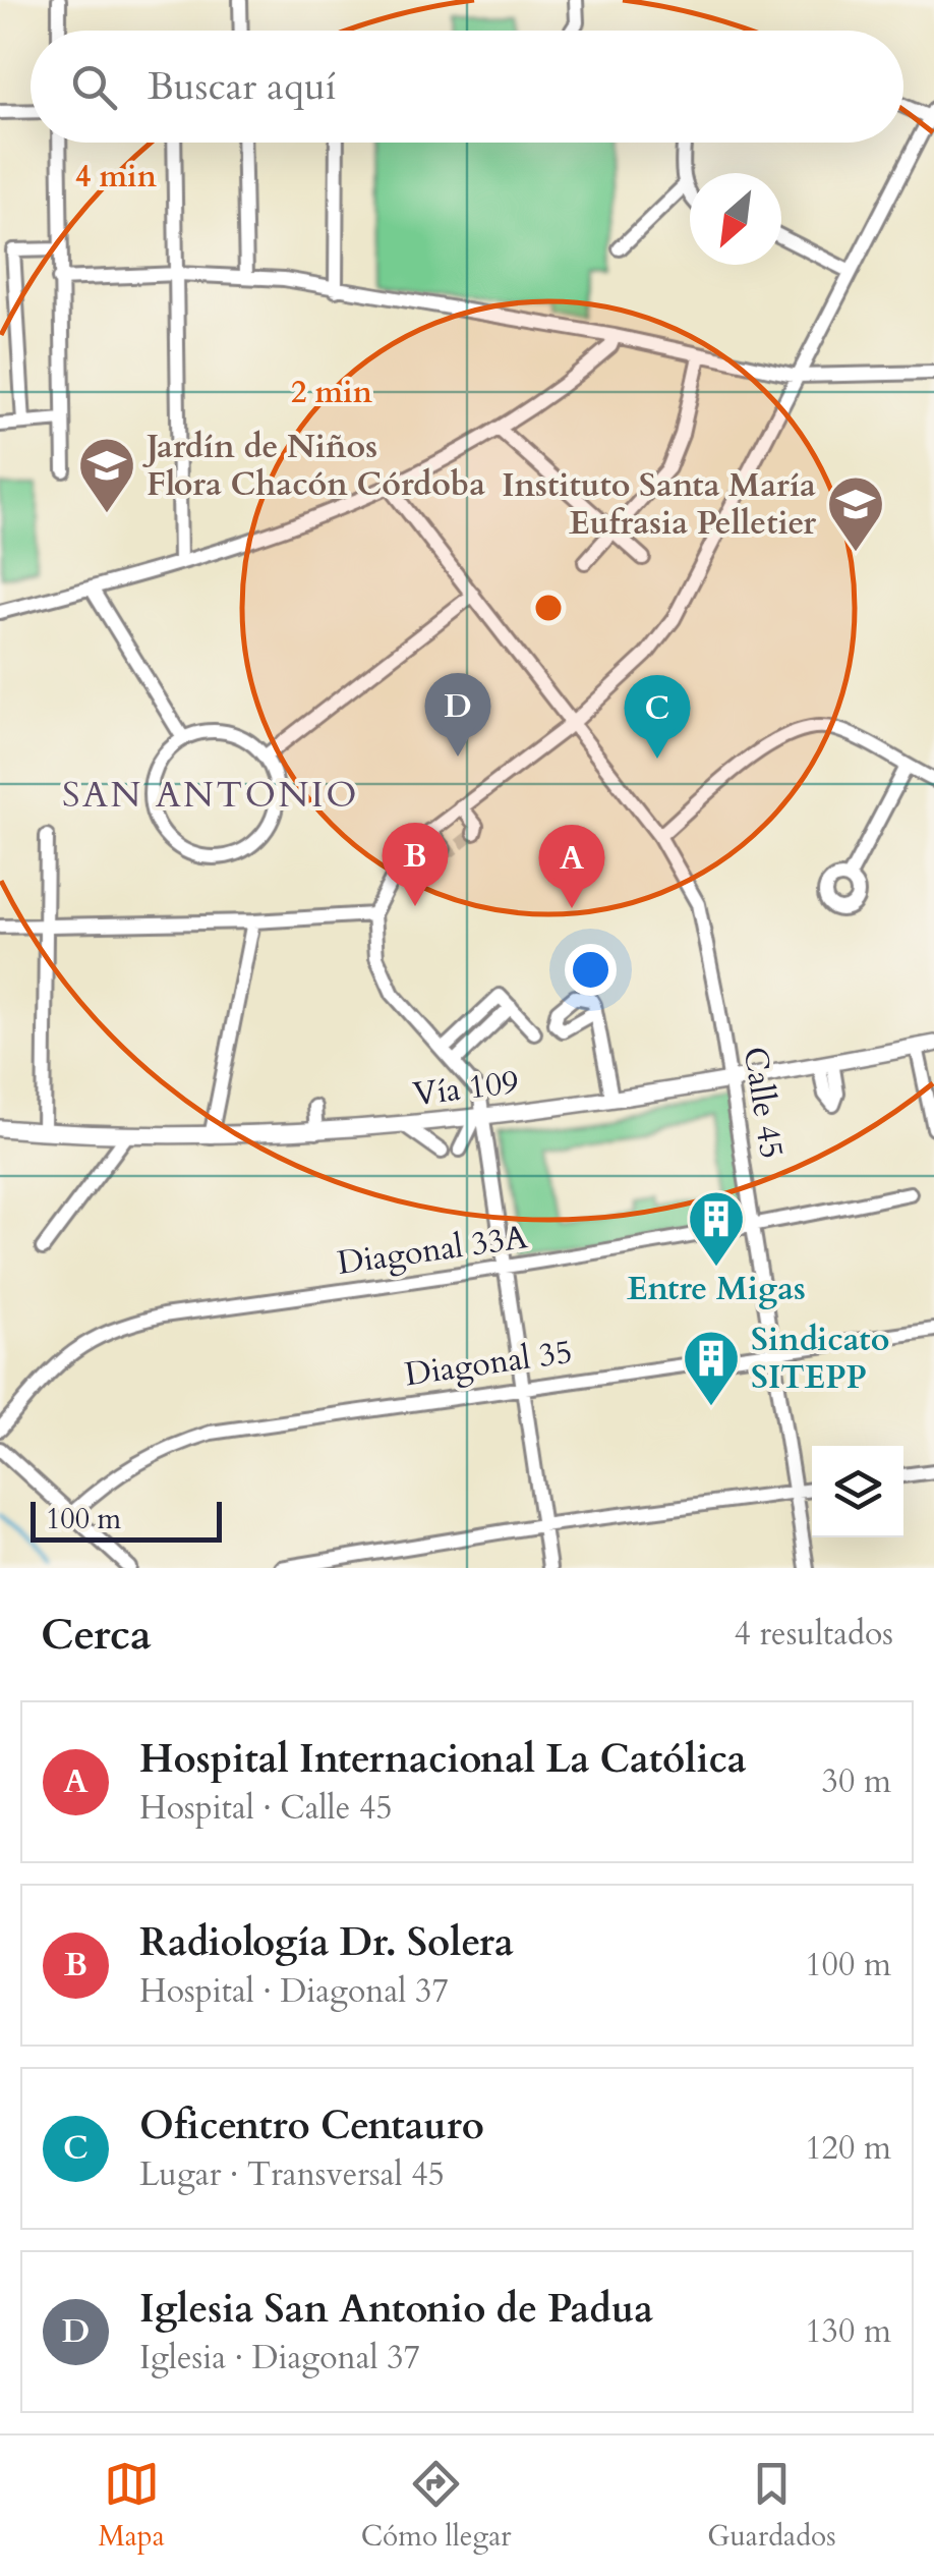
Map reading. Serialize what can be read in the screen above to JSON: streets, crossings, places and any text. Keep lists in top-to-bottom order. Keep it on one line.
{"streets":{"main road":["Vía 109"],"street":["Calle 45","Diagonal 33A","Diagonal 35"]},"crossings":[["Vía 109","Calle 45"],["Calle 45","Diagonal 33A"],["Calle 45","Diagonal 35"]],"districts":["SAN ANTONIO"],"places":{"school or university":["Jardín de Niños Flora Chacón Córdoba","Instituto Santa María Eufrasia Pelletier"],"building":["Entre Migas","Sindicato SITEPP"]},"scale_bar":"100 m","north":"bottom left","page":{"search":"Buscar aquí","pins":["D","C","B","A"],"scale":"100 m","heading":["Cerca","4 resultados"],"list":[{"mark":"A","name":"Hospital Internacional La Católica","note":"Hospital · Calle 45","value":"30 m"},{"mark":"B","name":"Radiología Dr. Solera","note":"Hospital · Diagonal 37","value":"100 m"},{"mark":"C","name":"Oficentro Centauro","note":"Lugar · Transversal 45","value":"120 m"},{"mark":"D","name":"Iglesia San Antonio de Padua","note":"Iglesia · Diagonal 37","value":"130 m"}],"nav":["Mapa","Cómo llegar","Guardados"]},"rings":["4 min","2 min"]}
